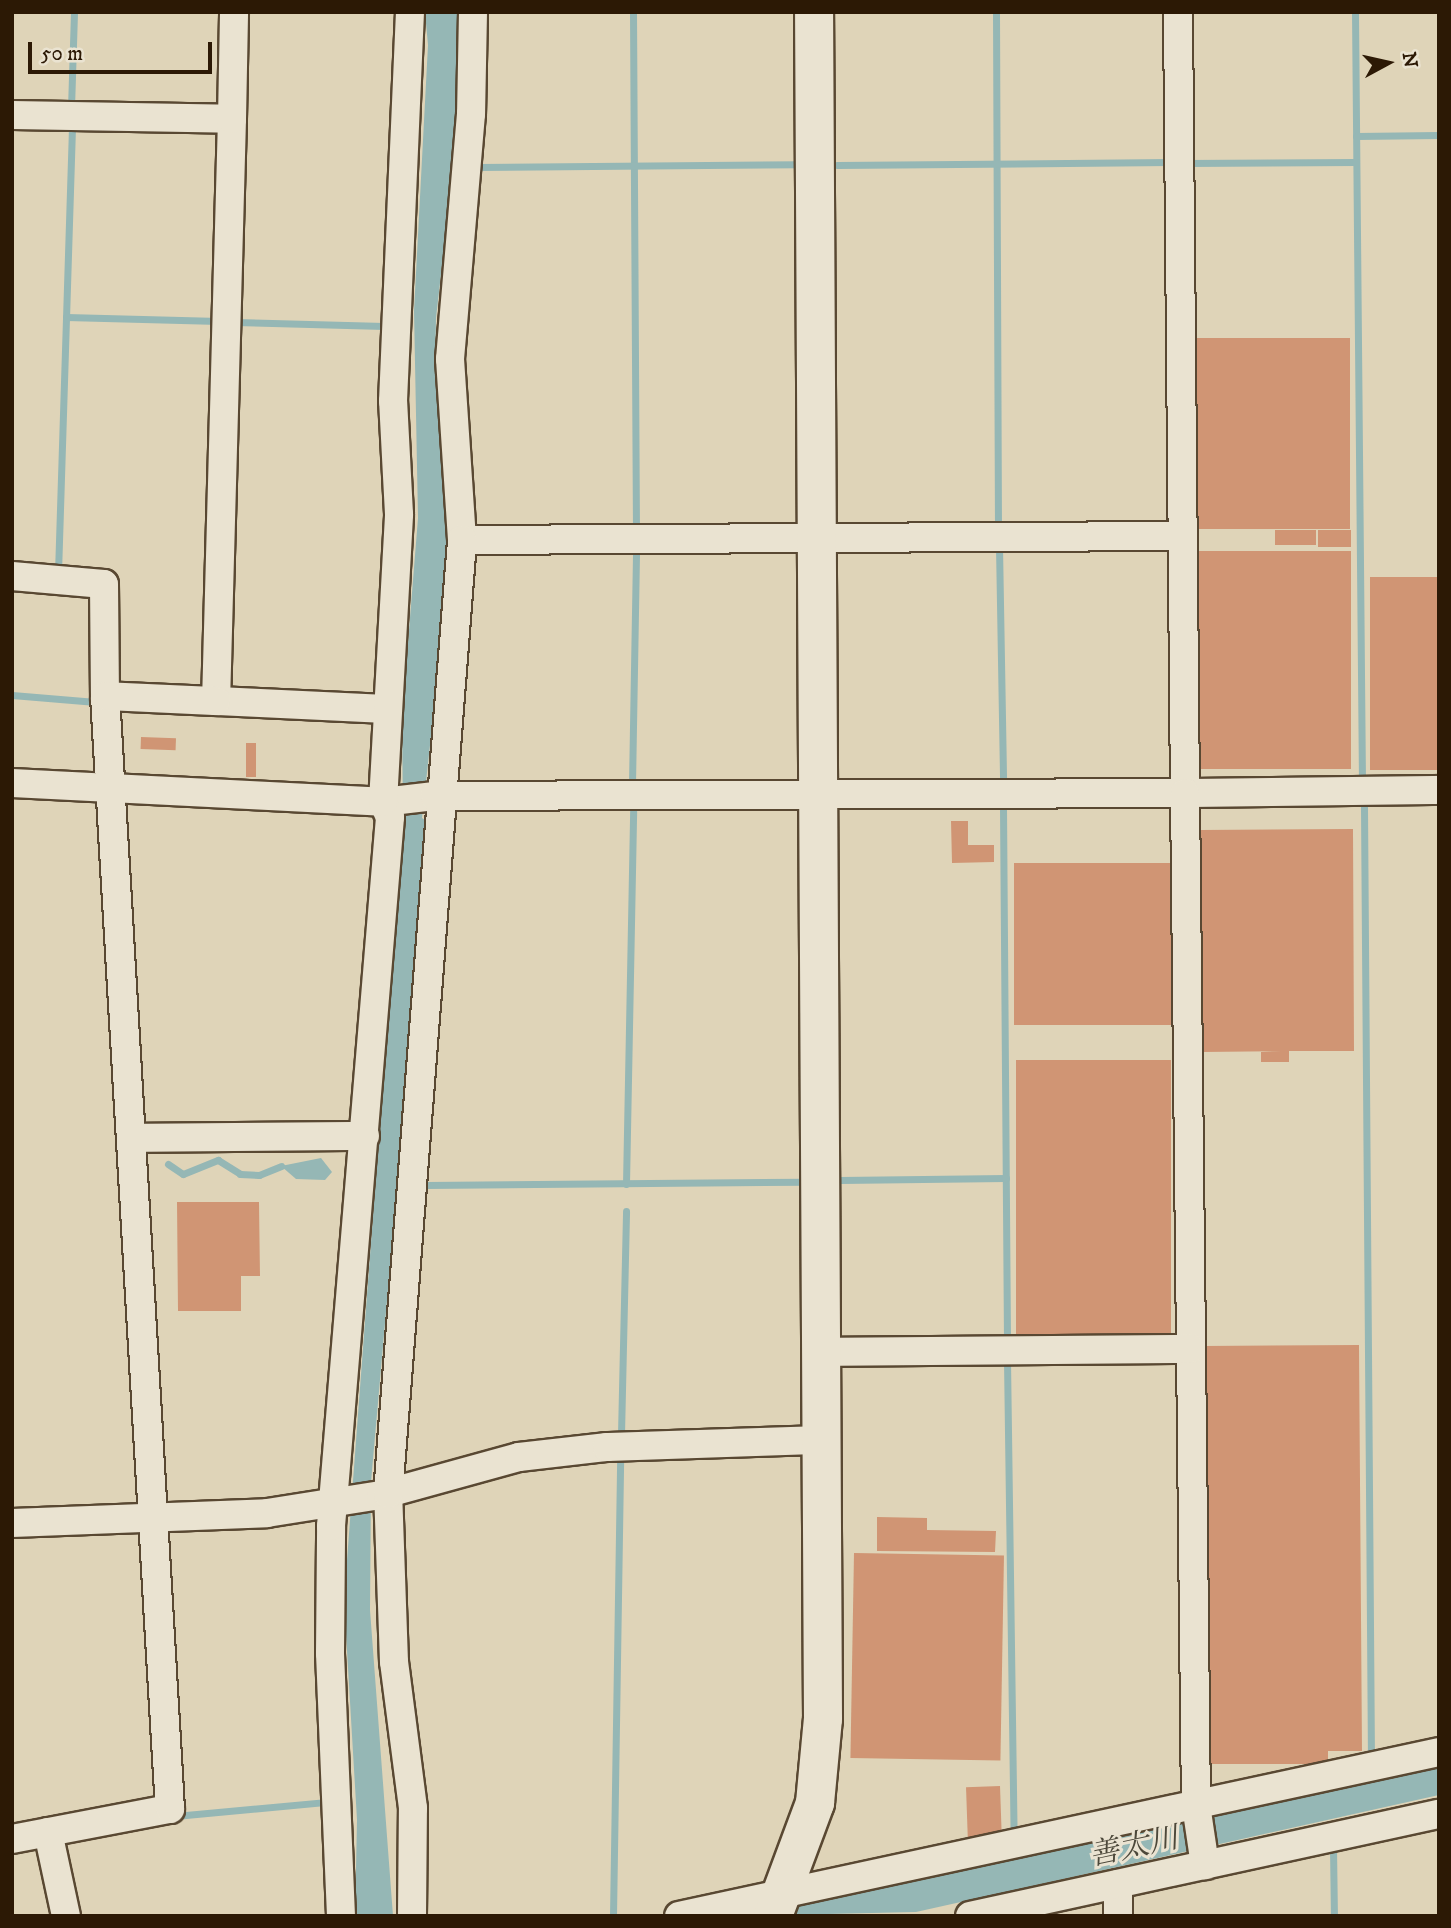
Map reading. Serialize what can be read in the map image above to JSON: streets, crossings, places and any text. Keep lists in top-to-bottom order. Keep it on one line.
{"water":["善太川"],"scale_bar":"50 m","north":"right"}
